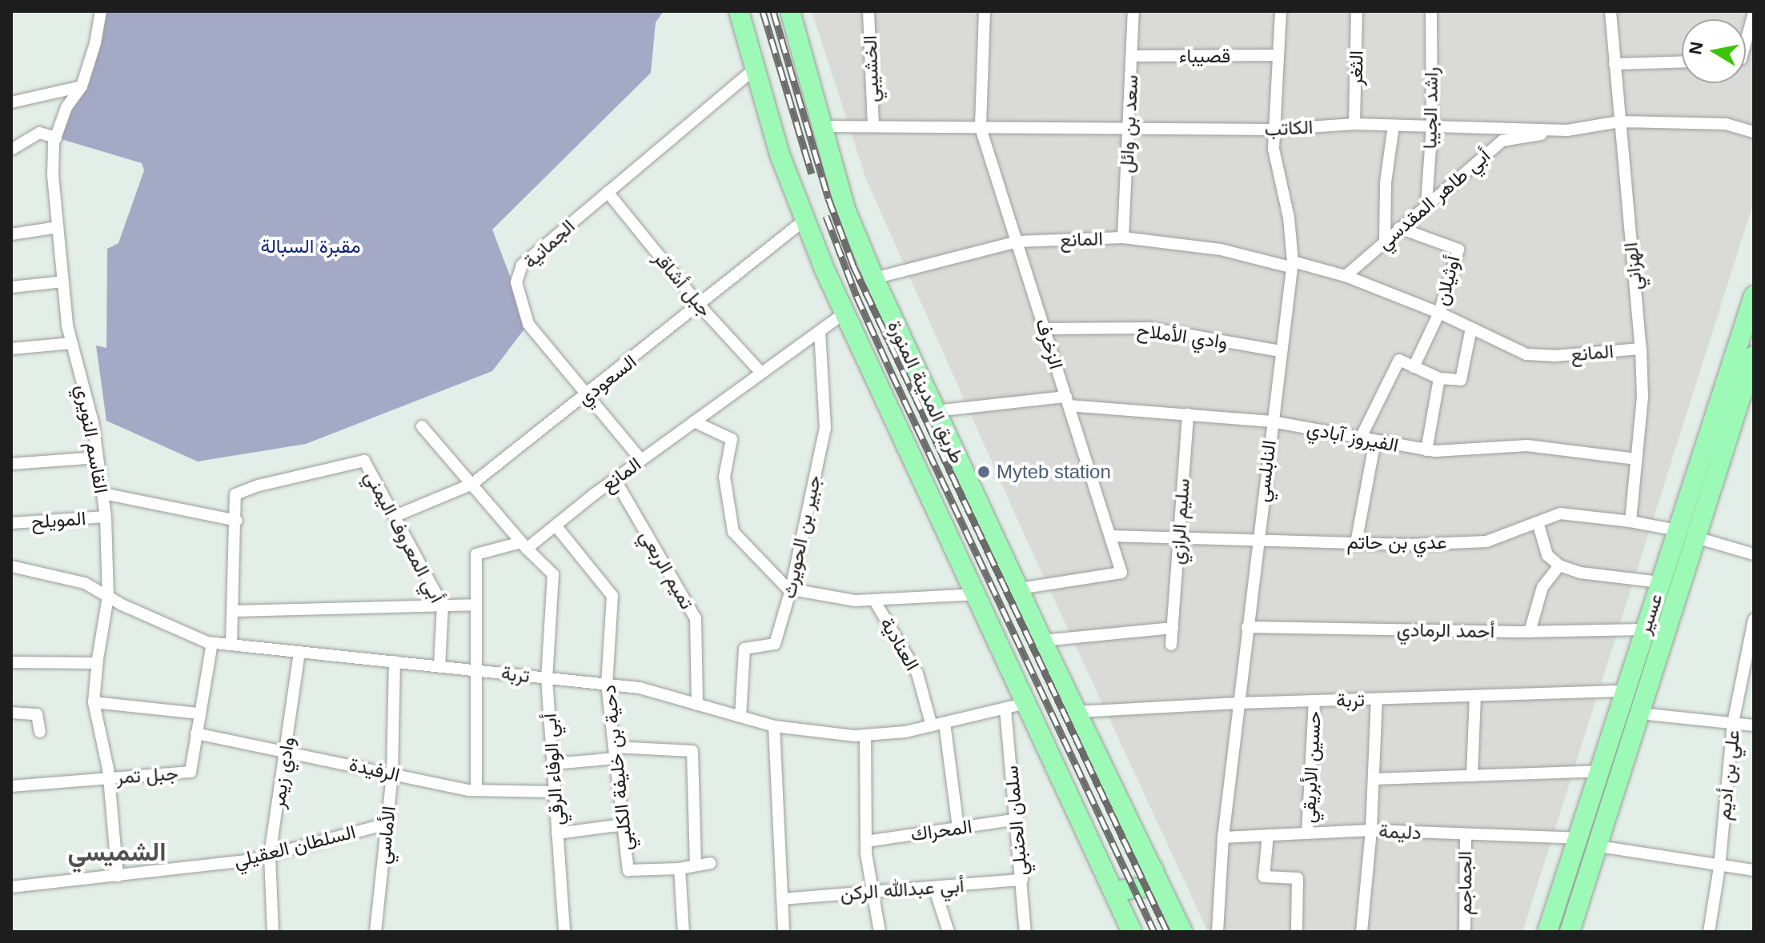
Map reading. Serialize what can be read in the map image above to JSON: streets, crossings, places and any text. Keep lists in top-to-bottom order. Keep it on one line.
{"streets":{"main road":["طريق المدينة المنورة","عسير"],"street":["قصيباء","الثغر","الخشيبي","راشد الجيبا","سعد بن وائل","الكاتب","أبي طاهر المقدسي","المانع","الجمانية","الهزاني","أوثيلان","جبل أشاقر","وادي الأملاح","الزخرف","السعودي","الفيروز آبادي","القاسم النويري","النابلسي","المويلح","سليم الرازي","أبي المعروف اليمني","جبير بن الحويرث","عدي بن حاتم","تميم الربعي","أحمد الرمادي","العنادية","تربة","حسين الأبريقي","دحية بن خليفة الكلبي","الرفيدة","أبي الوفاء الرقي","وادي زيمر","جبل تمر","علي بن أديم","سلمان الحنبلي","المحراك","دليمة","الأماسي","السلطان العقيلي","الجماجم","أبي عبدالله الركن"]},"crossings":[["قصيباء","سعد بن وائل"],["قصيباء","النابلسي"],["الثغر","الكاتب"],["الخشيبي","الكاتب"],["راشد الجيبا","الكاتب"],["راشد الجيبا","أبي طاهر المقدسي"],["سعد بن وائل","الكاتب"],["سعد بن وائل","المانع"],["الكاتب","أبي طاهر المقدسي"],["الكاتب","الهزاني"],["الكاتب","الزخرف"],["الكاتب","طريق المدينة المنورة"],["الكاتب","النابلسي"],["أبي طاهر المقدسي","المانع"],["أبي طاهر المقدسي","أوثيلان"],["المانع","الجمانية"],["المانع","الهزاني"],["المانع","أوثيلان"],["المانع","جبل أشاقر"],["المانع","الزخرف"],["المانع","طريق المدينة المنورة"],["المانع","النابلسي"],["المانع","جبير بن الحويرث"],["المانع","تميم الربعي"],["المانع","تربة"],["المانع","دحية بن خليفة الكلبي"],["المانع","الرفيدة"],["المانع","أبي الوفاء الرقي"],["الجمانية","جبل أشاقر"],["الجمانية","السعودي"],["الهزاني","الفيروز آبادي"],["الهزاني","عدي بن حاتم"],["جبل أشاقر","السعودي"],["وادي الأملاح","الزخرف"],["وادي الأملاح","النابلسي"],["الزخرف","طريق المدينة المنورة"],["الزخرف","الفيروز آبادي"],["الزخرف","عدي بن حاتم"],["السعودي","أبي المعروف اليمني"],["السعودي","أبي الوفاء الرقي"],["طريق المدينة المنورة","الفيروز آبادي"],["طريق المدينة المنورة","تربة"],["الفيروز آبادي","النابلسي"],["الفيروز آبادي","سليم الرازي"],["القاسم النويري","المويلح"],["القاسم النويري","تربة"],["القاسم النويري","جبل تمر"],["القاسم النويري","السلطان العقيلي"],["النابلسي","عدي بن حاتم"],["النابلسي","أحمد الرمادي"],["النابلسي","تربة"],["النابلسي","دليمة"],["سليم الرازي","عدي بن حاتم"],["أبي المعروف اليمني","تربة"],["جبير بن الحويرث","تربة"],["عدي بن حاتم","عسير"],["تميم الربعي","تربة"],["عسير","أحمد الرمادي"],["عسير","تربة"],["عسير","دليمة"],["العنادية","تربة"],["تربة","حسين الأبريقي"],["تربة","دحية بن خليفة الكلبي"],["تربة","أبي الوفاء الرقي"],["تربة","وادي زيمر"],["تربة","جبل تمر"],["تربة","سلمان الحنبلي"],["تربة","الأماسي"],["حسين الأبريقي","دليمة"],["الرفيدة","أبي الوفاء الرقي"],["الرفيدة","وادي زيمر"],["الرفيدة","جبل تمر"],["الرفيدة","الأماسي"],["وادي زيمر","السلطان العقيلي"],["سلمان الحنبلي","المحراك"],["سلمان الحنبلي","أبي عبدالله الركن"],["دليمة","الجماجم"],["الأماسي","السلطان العقيلي"]],"districts":["الشميسي"],"parks":["مقبرة السبالة"],"places":["Myteb station"],"north":"left"}
